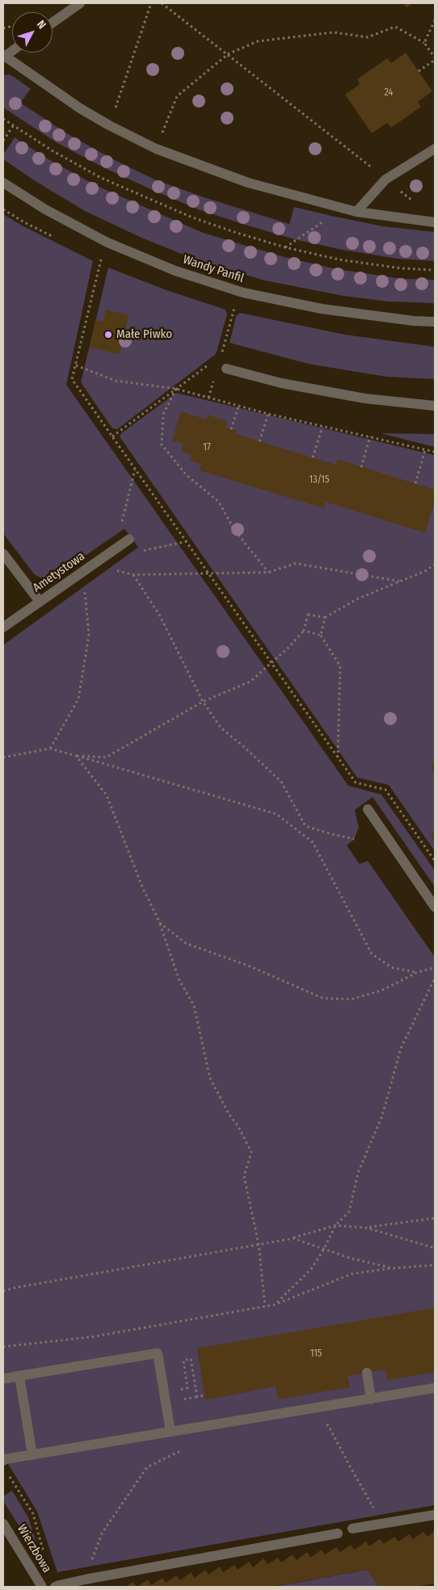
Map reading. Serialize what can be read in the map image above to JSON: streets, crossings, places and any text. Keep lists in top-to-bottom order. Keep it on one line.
{"streets":{"street":["Wandy Panfil","Ametystowa","Wierzbowa"]},"places":["Małe Piwko"],"house_numbers":["24","17","13/15","115"],"north":"top right"}
